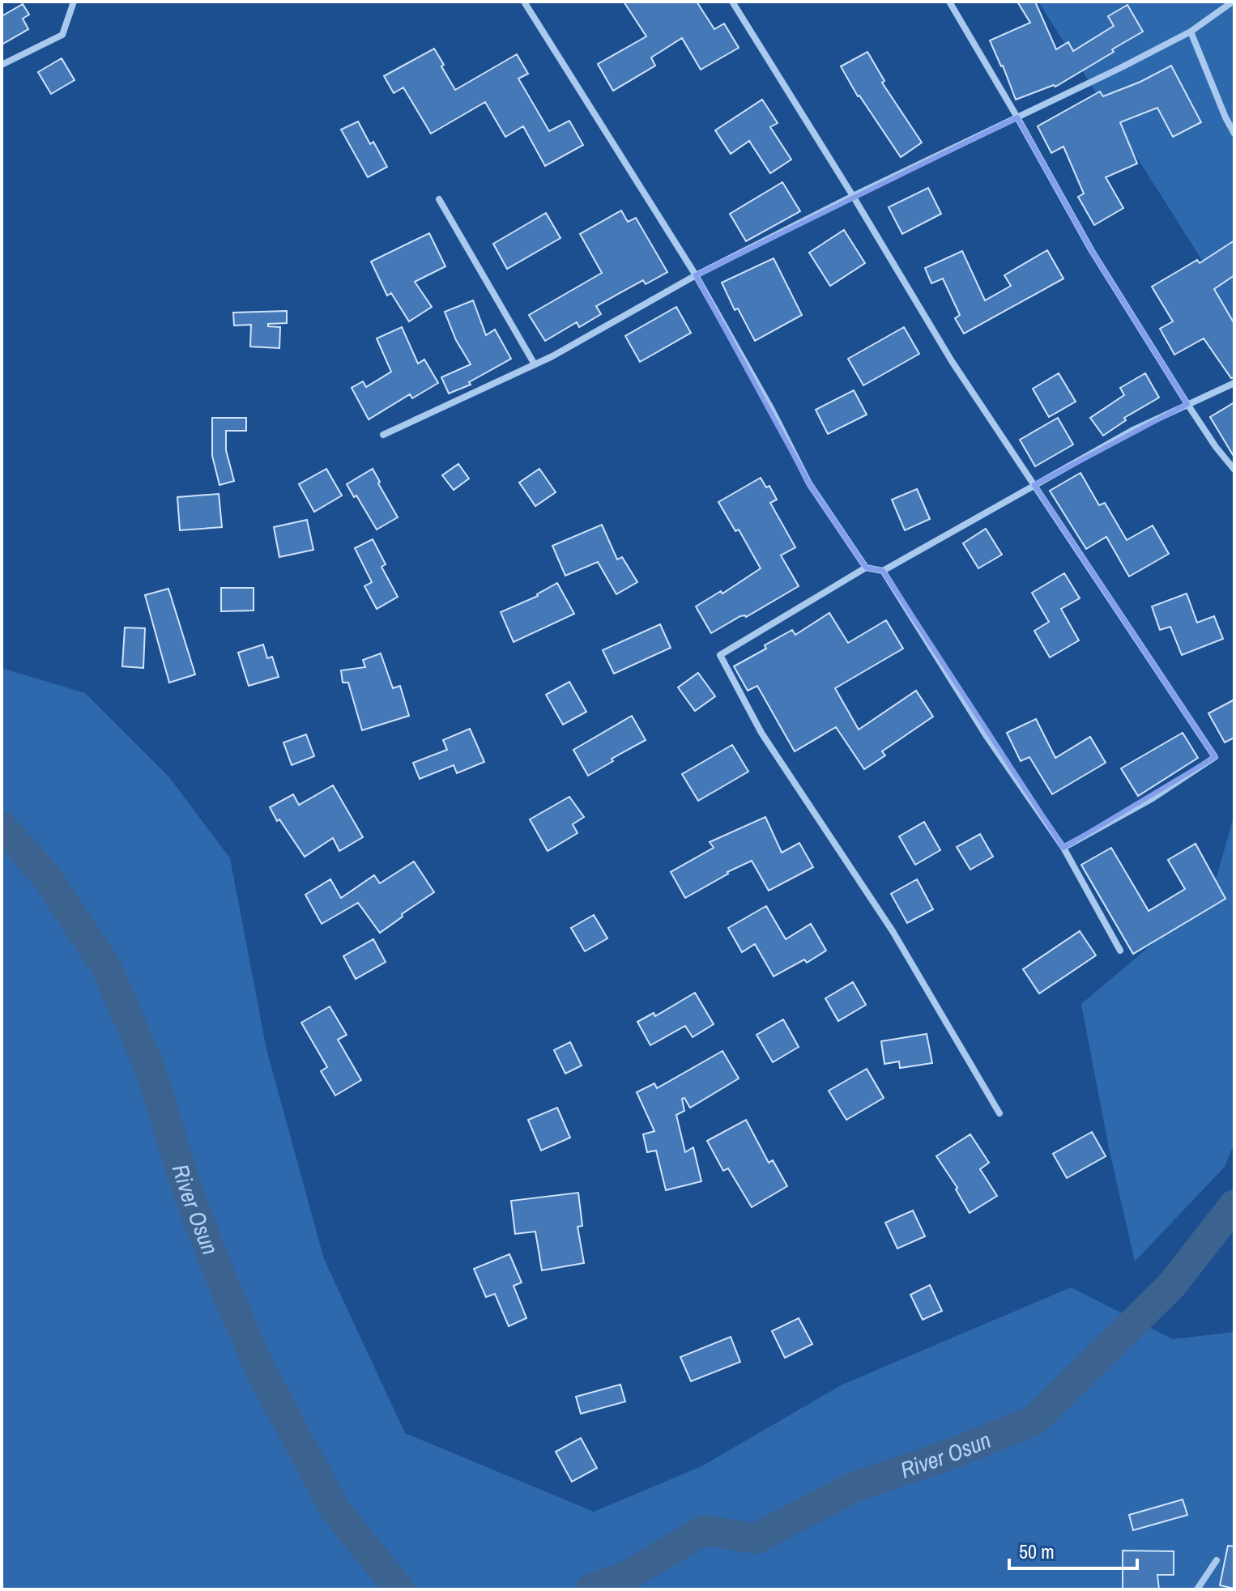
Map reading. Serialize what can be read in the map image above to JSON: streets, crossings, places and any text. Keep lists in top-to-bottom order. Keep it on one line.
{"water":["River Osun"],"scale_bar":"50 m"}
